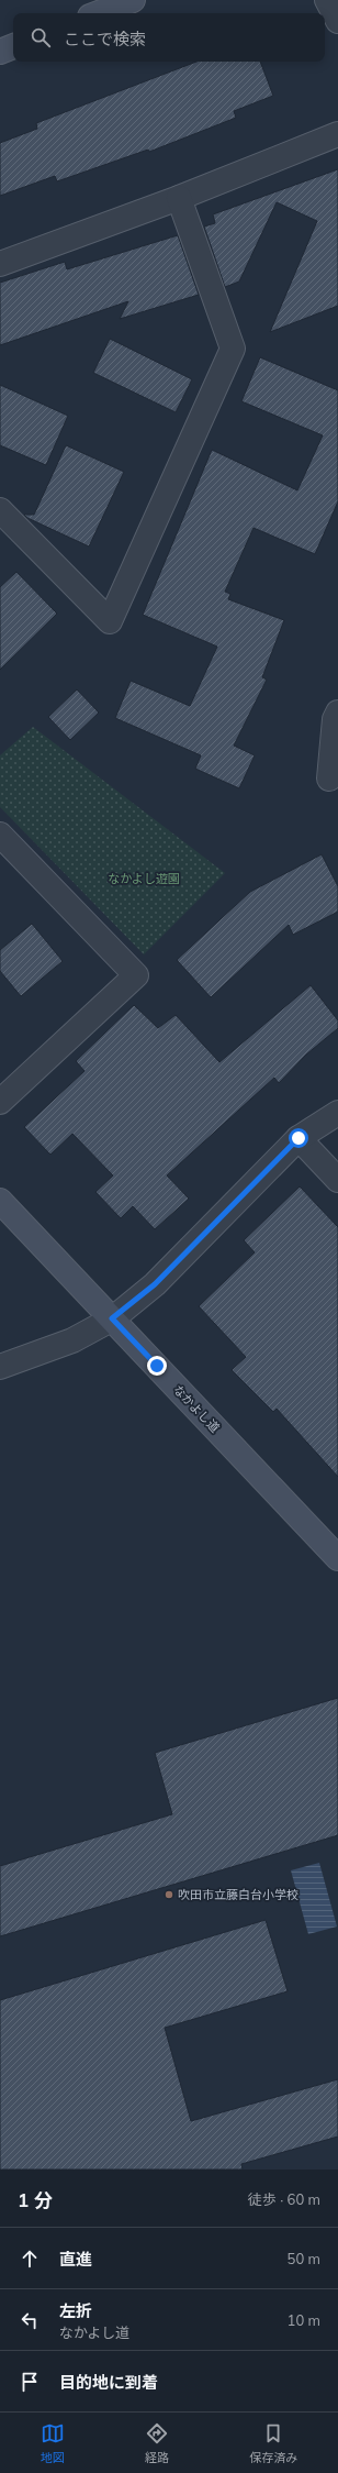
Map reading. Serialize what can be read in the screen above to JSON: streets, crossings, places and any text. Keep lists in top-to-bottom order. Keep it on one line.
{"streets":{"street":["なかよし道"]},"parks":["なかよし遊園"],"places":["吹田市立藤白台小学校"],"page":{"search":"ここで検索","heading":["1 分","徒歩 · 60 m"],"list":[["直進","50 m"],["左折","なかよし道","10 m"],"目的地に到着"],"nav":["地図","経路","保存済み"]}}
